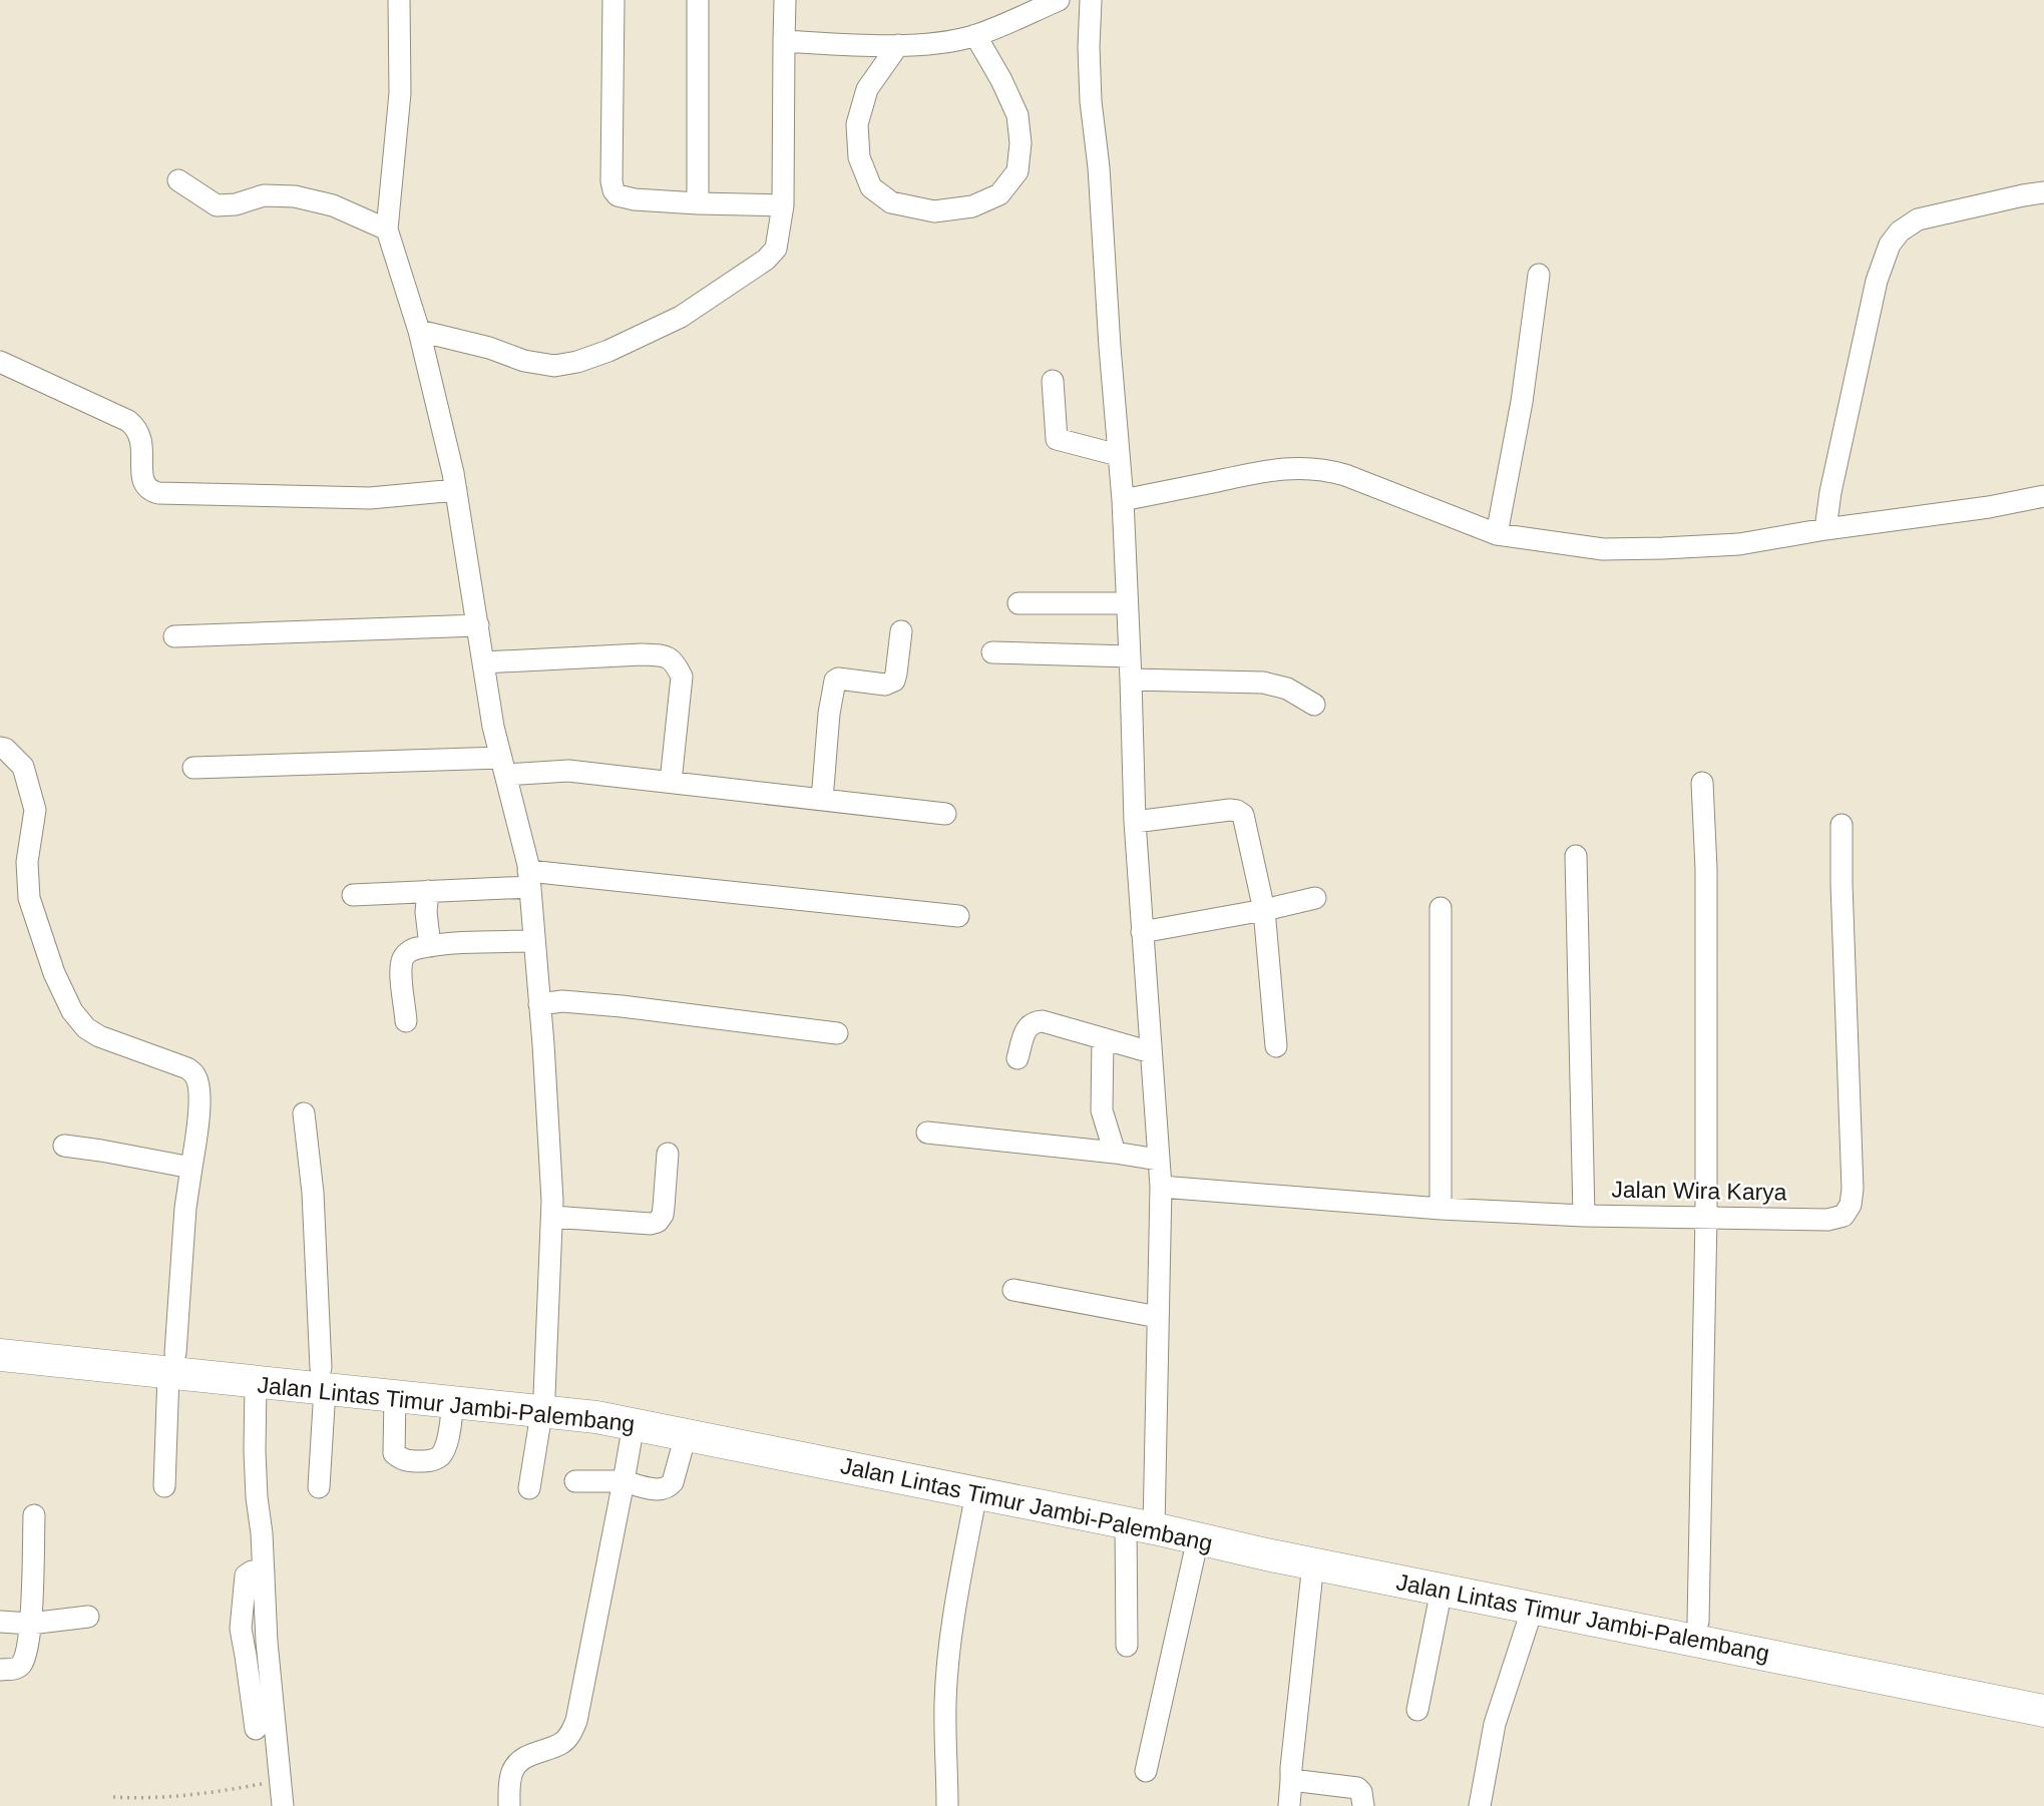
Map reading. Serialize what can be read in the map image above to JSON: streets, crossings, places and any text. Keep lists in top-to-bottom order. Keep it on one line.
{"streets":{"highway":["Jalan Lintas Timur Jambi-Palembang"],"street":["Jalan Wira Karya"]}}
